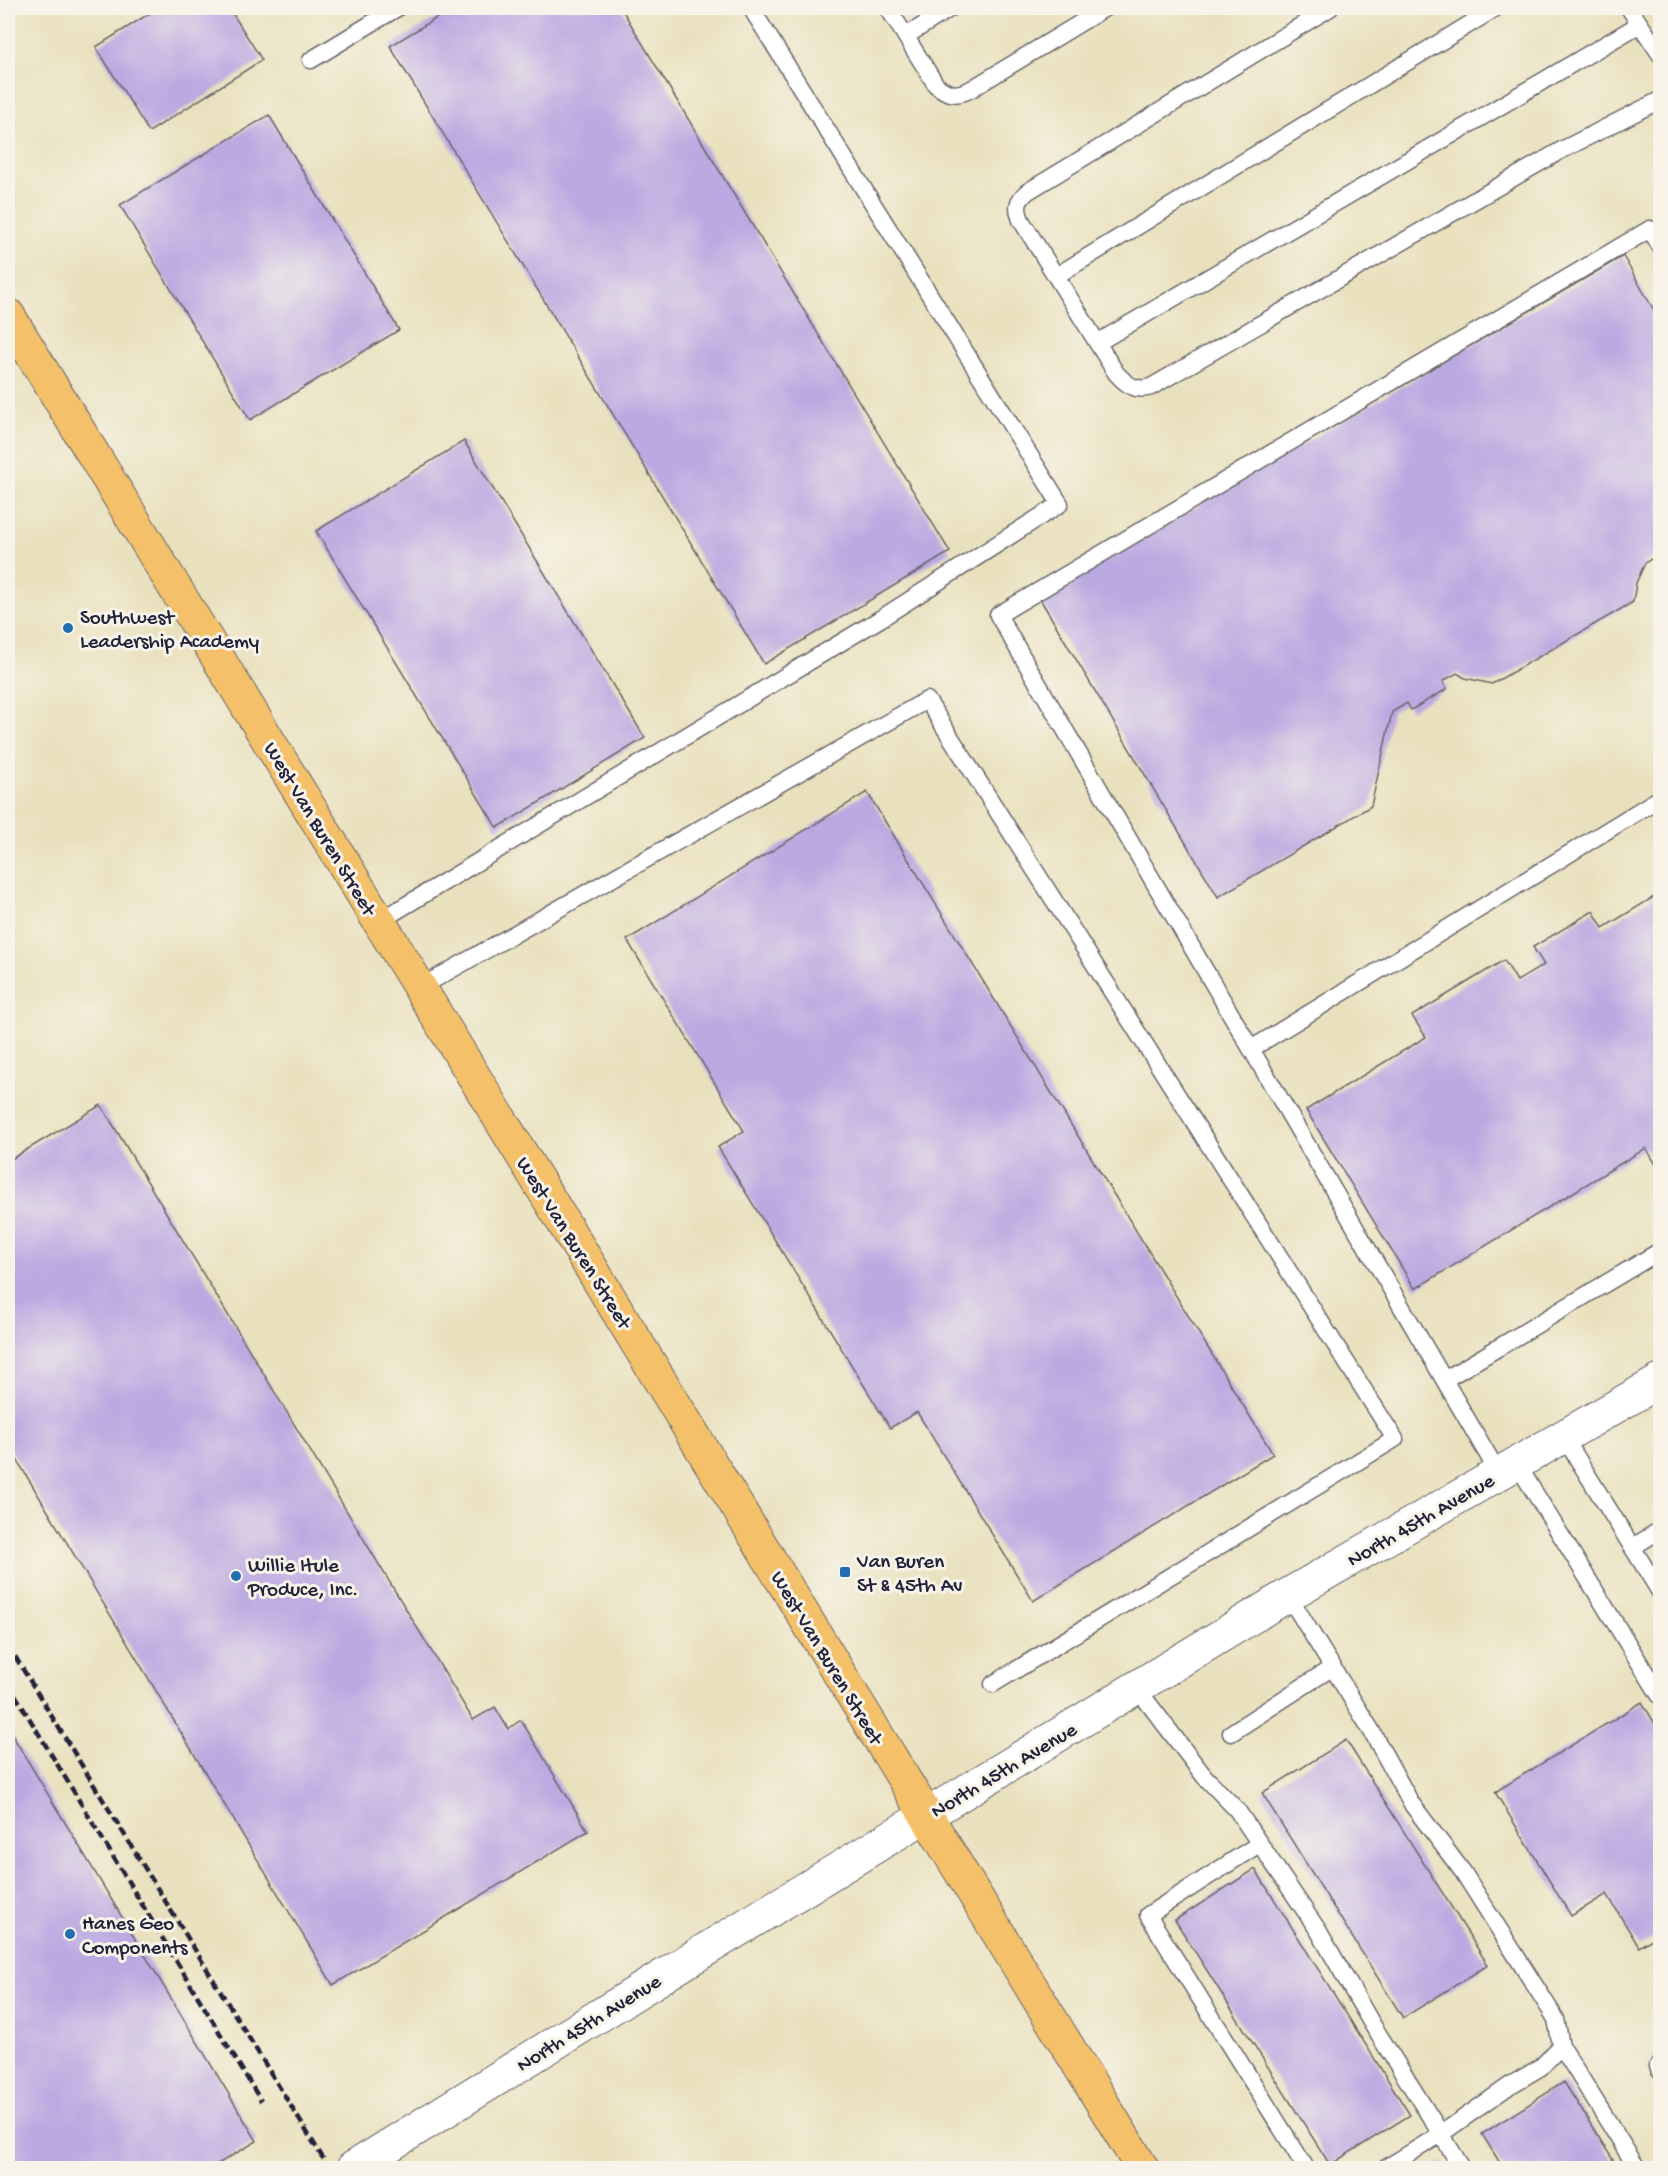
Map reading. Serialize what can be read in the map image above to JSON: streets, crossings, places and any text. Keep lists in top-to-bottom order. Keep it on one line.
{"streets":{"main road":["West Van Buren Street"],"street":["North 45th Avenue"]},"crossings":[["West Van Buren Street","North 45th Avenue"]],"places":{"other":["Southwest Leadership Academy","Willie Itule Produce, Inc.","Hanes Geo Components"],"transit":["Van Buren St & 45th Av"]}}
